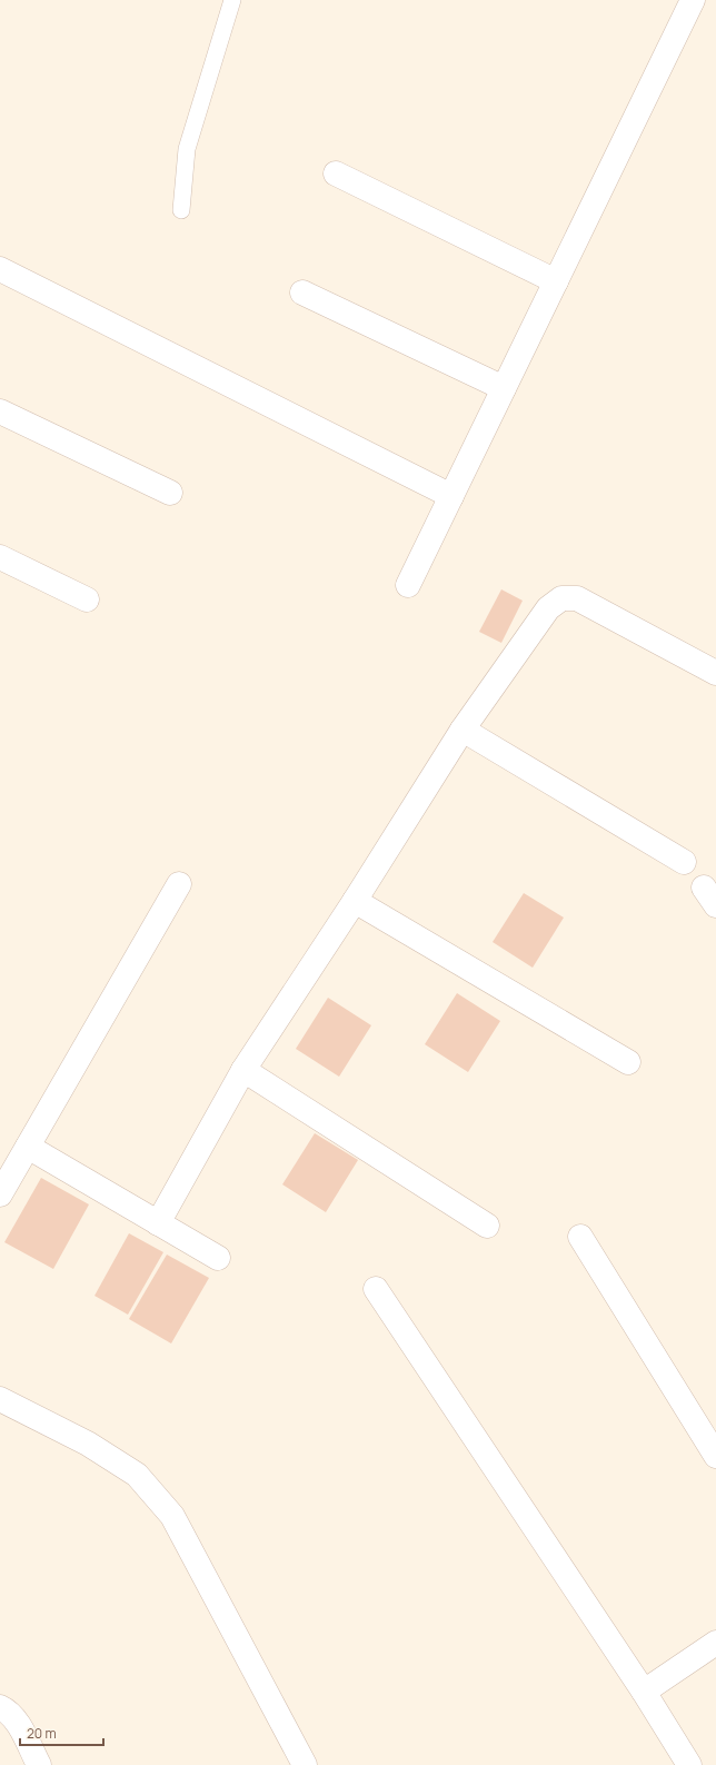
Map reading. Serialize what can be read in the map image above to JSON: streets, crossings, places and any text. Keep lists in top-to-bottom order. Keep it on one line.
{"scale_bar":"20 m"}
